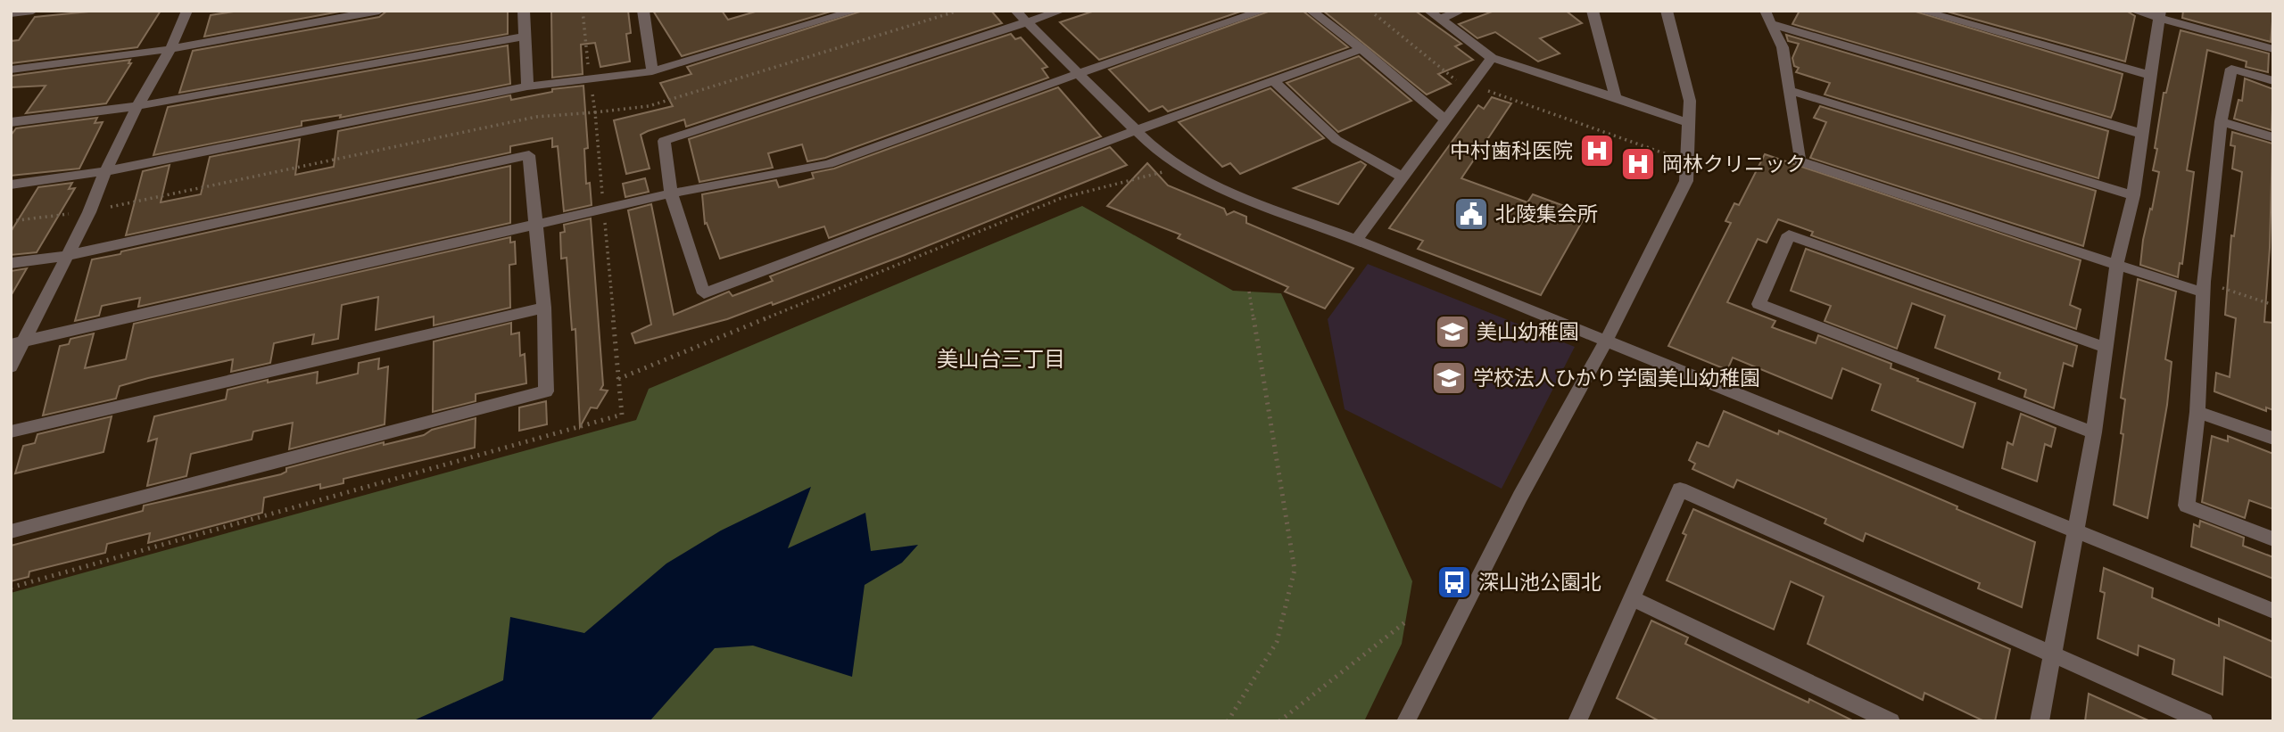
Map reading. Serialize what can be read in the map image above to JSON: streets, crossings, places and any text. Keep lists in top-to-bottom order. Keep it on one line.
{"districts":["美山台三丁目"],"places":{"hospital":["中村歯科医院","岡林クリニック"],"public building":["北陵集会所"],"school or university":["美山幼稚園","学校法人ひかり学園美山幼稚園"],"bus stop":["深山池公園北"]}}
